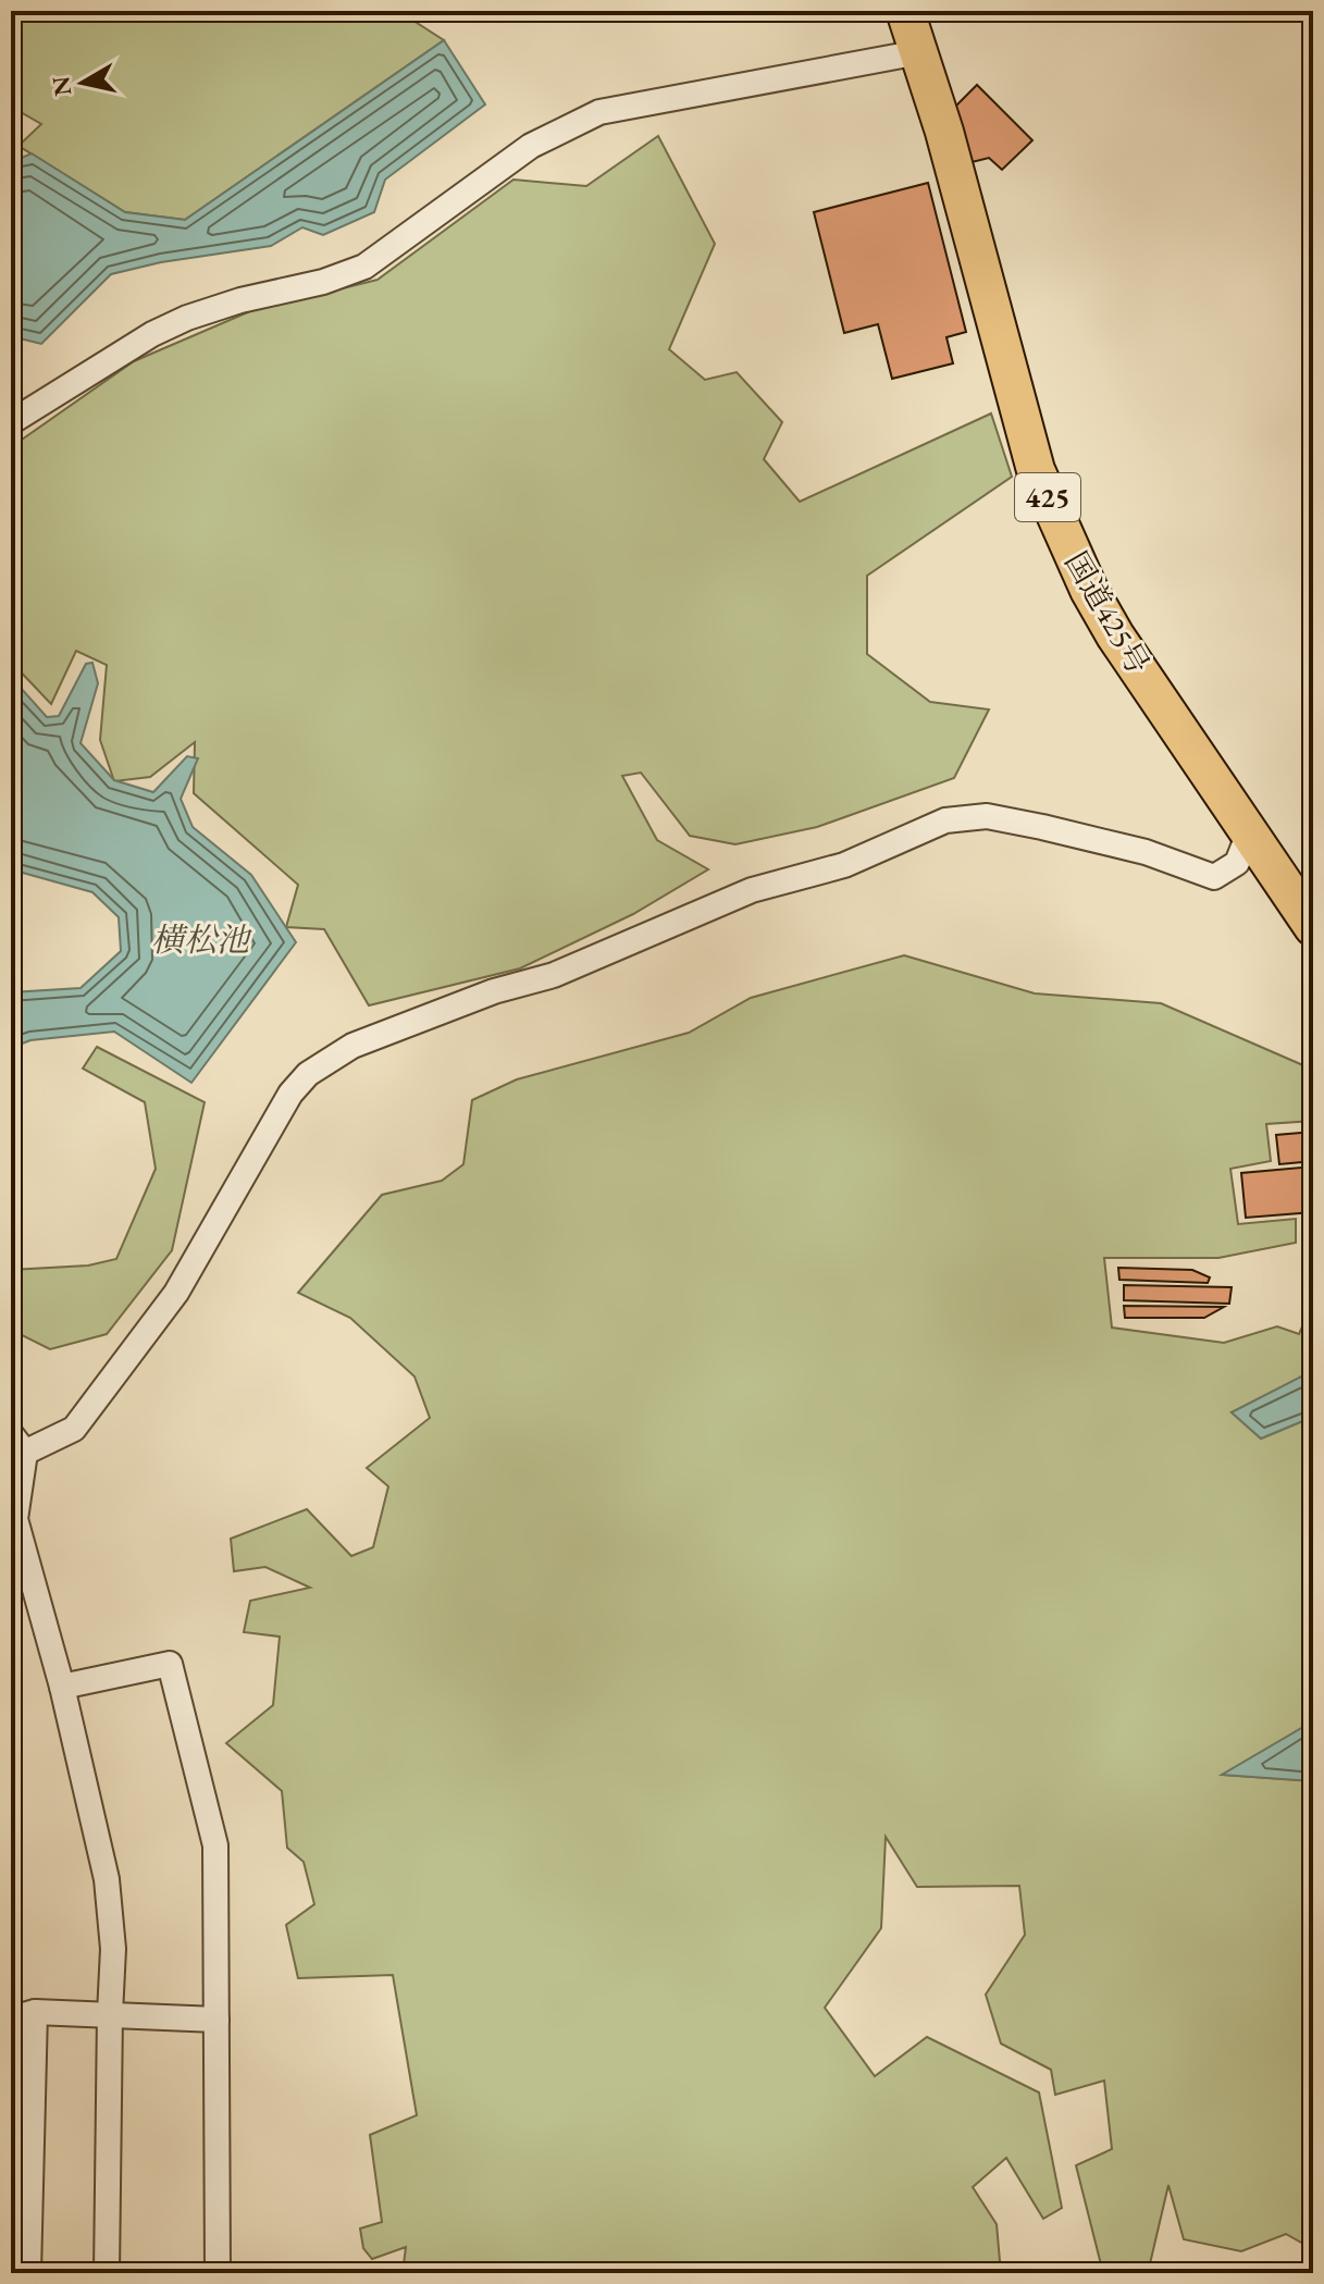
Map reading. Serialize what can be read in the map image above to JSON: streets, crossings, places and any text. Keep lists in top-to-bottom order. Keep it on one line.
{"streets":{"highway":["425","国道425号"]},"water":["横松池"],"north":"left"}
